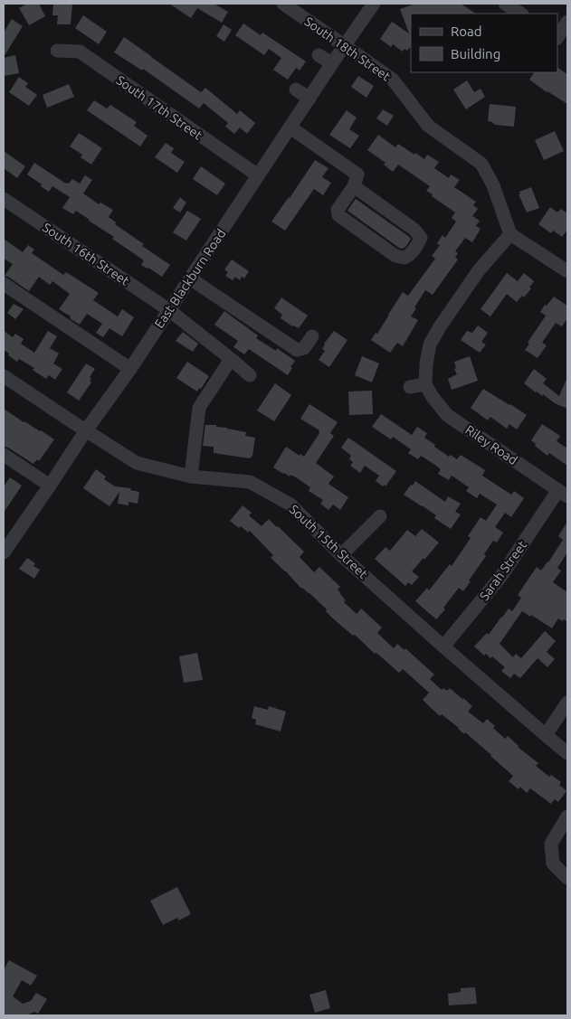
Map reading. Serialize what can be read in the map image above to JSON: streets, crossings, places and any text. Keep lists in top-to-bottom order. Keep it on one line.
{"streets":{"street":["South 18th Street","South 17th Street","South 16th Street","East Blackburn Road","Riley Road","South 15th Street","Sarah Street"]},"crossings":[["South 18th Street","East Blackburn Road"],["South 17th Street","East Blackburn Road"],["South 16th Street","East Blackburn Road"],["East Blackburn Road","South 15th Street"],["Riley Road","Sarah Street"],["South 15th Street","Sarah Street"]],"legend":["Road","Building"]}
